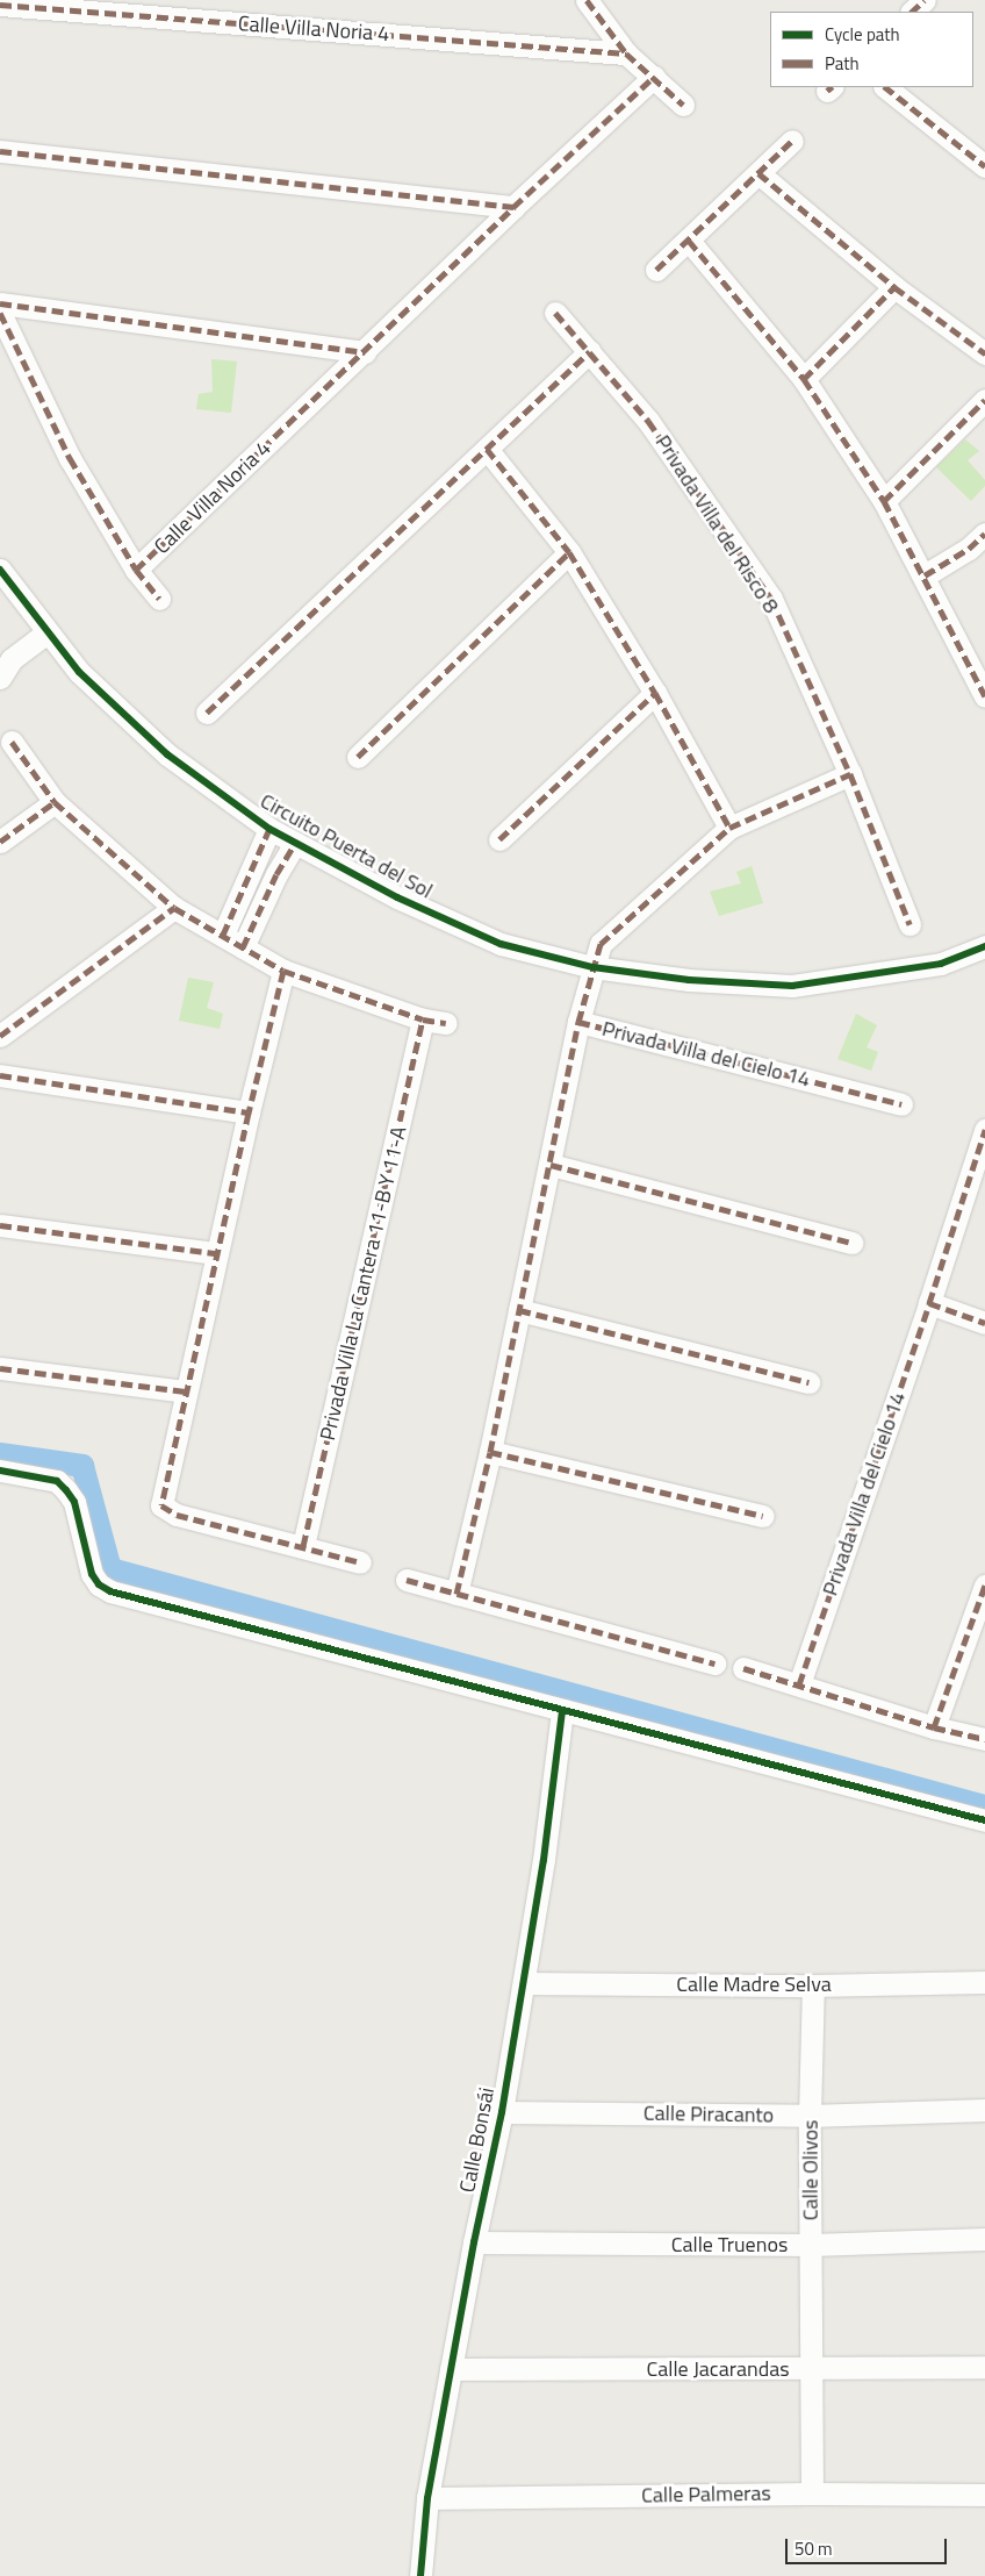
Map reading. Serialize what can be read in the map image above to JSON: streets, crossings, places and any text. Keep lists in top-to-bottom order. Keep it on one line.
{"streets":{"street":["Calle Villa Noria 4","Privada Villa del Risco 8","Circuito Puerta del Sol","Privada Villa del Cielo 14","Privada Villa La Cantera 11-B Y 11-A","Calle Madre Selva","Calle Piracanto","Calle Bonsái","Calle Olivos","Calle Truenos","Calle Jacarandas","Calle Palmeras"]},"crossings":[["Circuito Puerta del Sol","Privada Villa del Cielo 14"],["Calle Madre Selva","Calle Bonsái"],["Calle Madre Selva","Calle Olivos"],["Calle Piracanto","Calle Bonsái"],["Calle Piracanto","Calle Olivos"],["Calle Bonsái","Calle Truenos"],["Calle Bonsái","Calle Jacarandas"],["Calle Bonsái","Calle Palmeras"],["Calle Olivos","Calle Truenos"],["Calle Olivos","Calle Jacarandas"],["Calle Olivos","Calle Palmeras"]],"legend":["Cycle path","Path"],"scale_bar":"50 m"}
